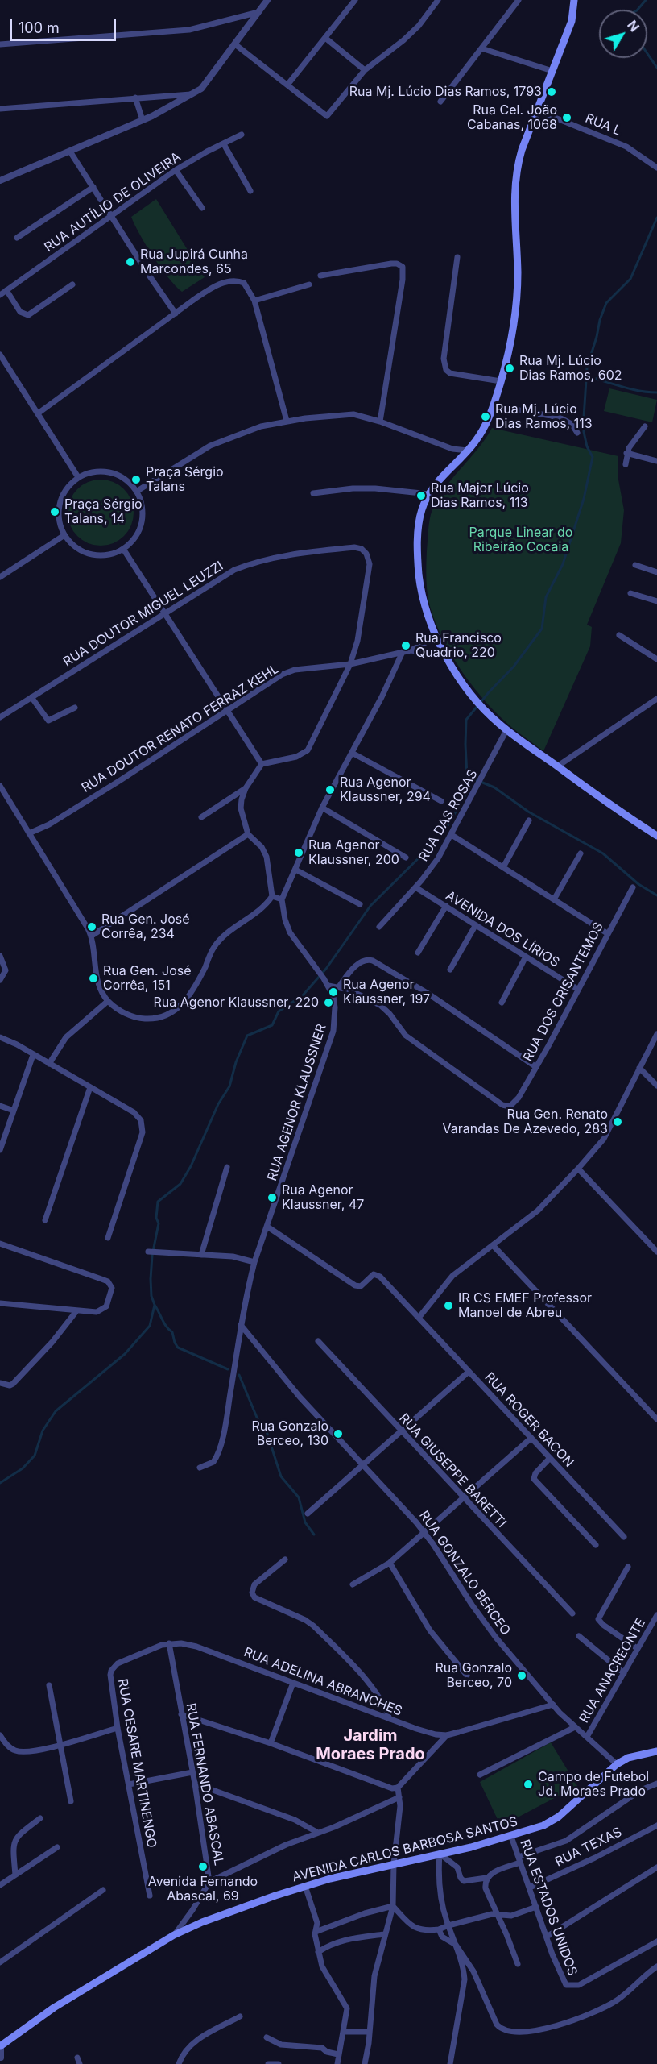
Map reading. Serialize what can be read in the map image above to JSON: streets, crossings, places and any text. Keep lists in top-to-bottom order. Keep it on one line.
{"streets":{"main road":["AVENIDA CARLOS BARBOSA SANTOS"],"street":["RUA L","RUA AUTÍLIO DE OLIVEIRA","RUA DOUTOR MIGUEL LEUZZI","RUA DOUTOR RENATO FERRAZ KEHL","RUA DAS ROSAS","AVENIDA DOS LÍRIOS","RUA DOS CRISANTEMOS","RUA AGENOR KLAUSSNER","RUA ROGER BACON","RUA GIUSEPPE BARETTI","RUA GONZALO BERCEO","RUA ANACREONTE","RUA ADELINA ABRANCHES","RUA CESARE MARTINENGO","RUA FERNANDO ABASCAL","RUA TEXAS","RUA ESTADOS UNIDOS"]},"crossings":[["RUA DOUTOR MIGUEL LEUZZI","RUA DOUTOR RENATO FERRAZ KEHL"],["RUA DAS ROSAS","AVENIDA DOS LÍRIOS"],["AVENIDA DOS LÍRIOS","RUA DOS CRISANTEMOS"],["RUA AGENOR KLAUSSNER","RUA ROGER BACON"],["RUA AGENOR KLAUSSNER","RUA GONZALO BERCEO"],["RUA GONZALO BERCEO","RUA ANACREONTE"],["RUA GONZALO BERCEO","RUA ADELINA ABRANCHES"],["RUA GONZALO BERCEO","AVENIDA CARLOS BARBOSA SANTOS"],["RUA ADELINA ABRANCHES","RUA CESARE MARTINENGO"],["RUA ADELINA ABRANCHES","RUA FERNANDO ABASCAL"],["RUA CESARE MARTINENGO","RUA FERNANDO ABASCAL"],["RUA FERNANDO ABASCAL","AVENIDA CARLOS BARBOSA SANTOS"],["RUA TEXAS","RUA ESTADOS UNIDOS"],["AVENIDA CARLOS BARBOSA SANTOS","RUA ESTADOS UNIDOS"]],"districts":["Jardim Moraes Prado"],"parks":["Parque Linear do Ribeirão Cocaia"],"places":["Rua Mj. Lúcio Dias Ramos, 1793","Rua Cel. João Cabanas, 1068","Rua Jupirá Cunha Marcondes, 65","Rua Mj. Lúcio Dias Ramos, 602","Rua Mj. Lúcio Dias Ramos, 113","Praça Sérgio Talans","Rua Major Lúcio Dias Ramos, 113","Praça Sérgio Talans, 14","Rua Francisco Quadrio, 220","Rua Agenor Klaussner, 294","Rua Agenor Klaussner, 200","Rua Gen. José Corrêa, 234","Rua Gen. José Corrêa, 151","Rua Agenor Klaussner, 197","Rua Agenor Klaussner, 220","Rua Gen. Renato Varandas De Azevedo, 283","Rua Agenor Klaussner, 47","IR CS EMEF Professor Manoel de Abreu","Rua Gonzalo Berceo, 130","Rua Gonzalo Berceo, 70","Campo de Futebol Jd. Moraes Prado","Avenida Fernando Abascal, 69"],"scale_bar":"100 m","north":"top right"}
